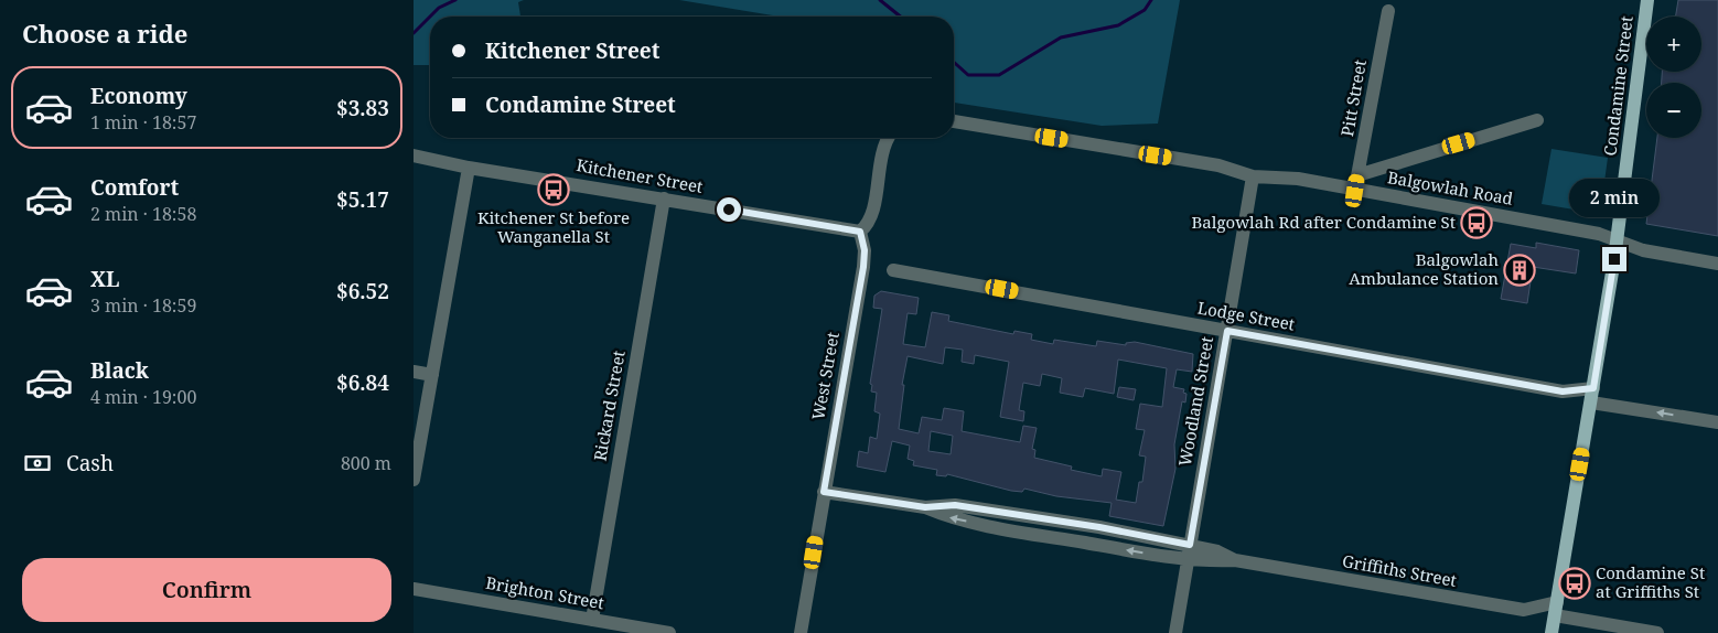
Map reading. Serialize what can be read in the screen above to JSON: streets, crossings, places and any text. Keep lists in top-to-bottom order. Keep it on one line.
{"streets":{"main road":["Condamine Street"],"street":["Pitt Street","Kitchener Street","Balgowlah Road","Lodge Street","West Street","Woodland Street","Rickard Street","Griffiths Street","Brighton Street"]},"crossings":[["Condamine Street","Balgowlah Road"],["Condamine Street","Lodge Street"],["Condamine Street","Griffiths Street"],["Pitt Street","Balgowlah Road"],["Kitchener Street","West Street"],["Kitchener Street","Rickard Street"],["Balgowlah Road","Woodland Street"],["Lodge Street","Woodland Street"],["West Street","Griffiths Street"],["Woodland Street","Griffiths Street"],["Rickard Street","Brighton Street"]],"places":{"bus stop":["Kitchener St before Wanganella St","Balgowlah Rd after Condamine St","Condamine St at Griffiths St"],"building":["Balgowlah Ambulance Station"]},"page":{"heading":"Choose a ride","map_buttons":["+","−"],"banner":["Kitchener Street","Condamine Street"],"list":[{"name":"Economy","note":"1 min · 18:57","value":"$3.83"},{"name":"Comfort","note":"2 min · 18:58","value":"$5.17"},{"name":"XL","note":"3 min · 18:59","value":"$6.52"},{"name":"Black","note":"4 min · 19:00","value":"$6.84"}],"bubble":"2 min","pay":["Cash","800 m"],"buttons":"Confirm"}}
